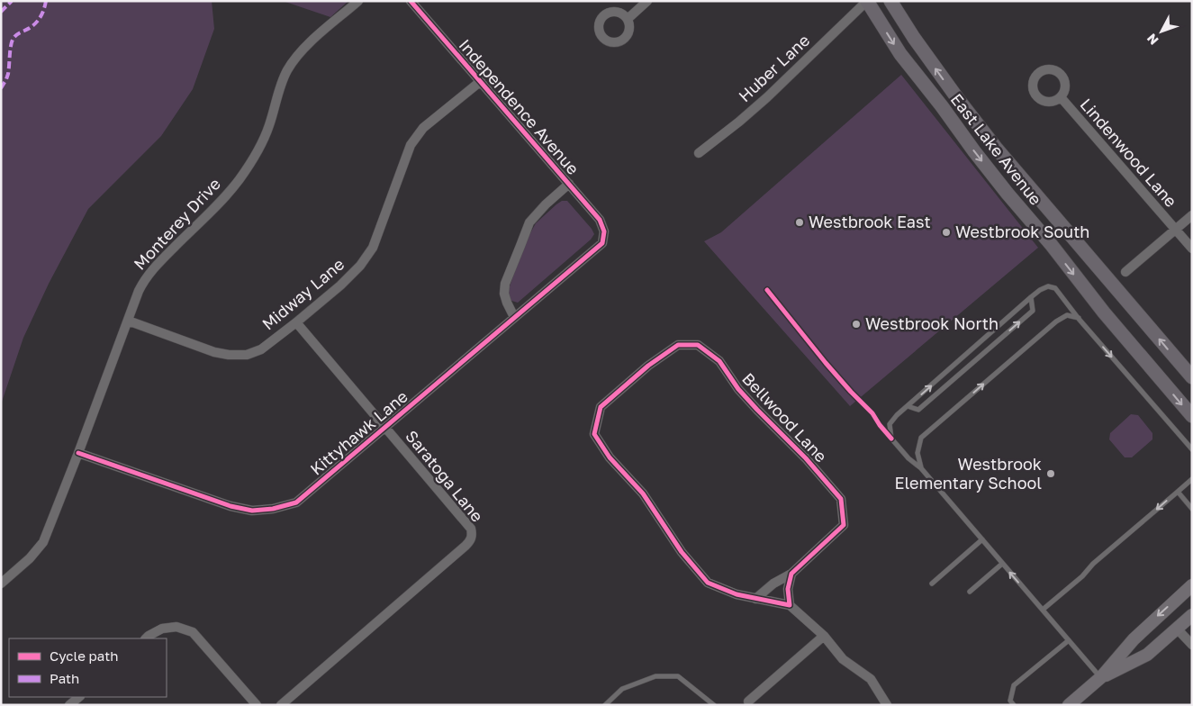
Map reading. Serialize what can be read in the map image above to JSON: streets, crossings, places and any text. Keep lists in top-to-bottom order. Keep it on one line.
{"streets":{"main road":["East Lake Avenue"],"street":["Huber Lane","Independence Avenue","Lindenwood Lane","Monterey Drive","Midway Lane","Bellwood Lane","Kittyhawk Lane","Saratoga Lane"]},"crossings":[["Huber Lane","East Lake Avenue"],["Independence Avenue","Midway Lane"],["Independence Avenue","Kittyhawk Lane"],["Monterey Drive","Midway Lane"],["Monterey Drive","Kittyhawk Lane"],["Midway Lane","Saratoga Lane"],["Kittyhawk Lane","Saratoga Lane"]],"places":["Westbrook East","Westbrook South","Westbrook North","Westbrook Elementary School"],"legend":["Cycle path","Path"],"north":"bottom left"}
